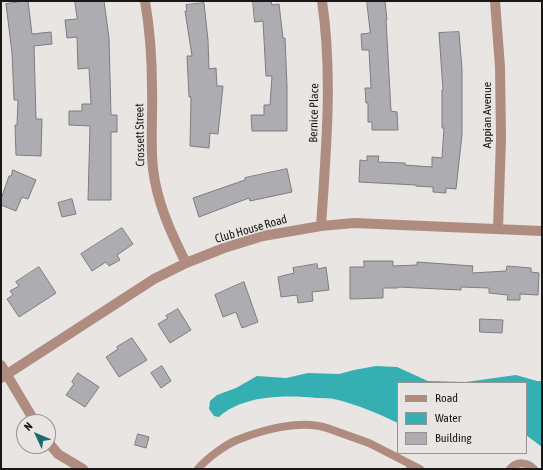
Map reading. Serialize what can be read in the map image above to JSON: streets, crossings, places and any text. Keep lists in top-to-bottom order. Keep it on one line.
{"streets":{"street":["Bernice Place","Appian Avenue","Crossett Street","Club House Road"]},"crossings":[["Bernice Place","Club House Road"],["Appian Avenue","Club House Road"],["Crossett Street","Club House Road"]],"legend":["Road","Water","Building"],"north":"top left"}
